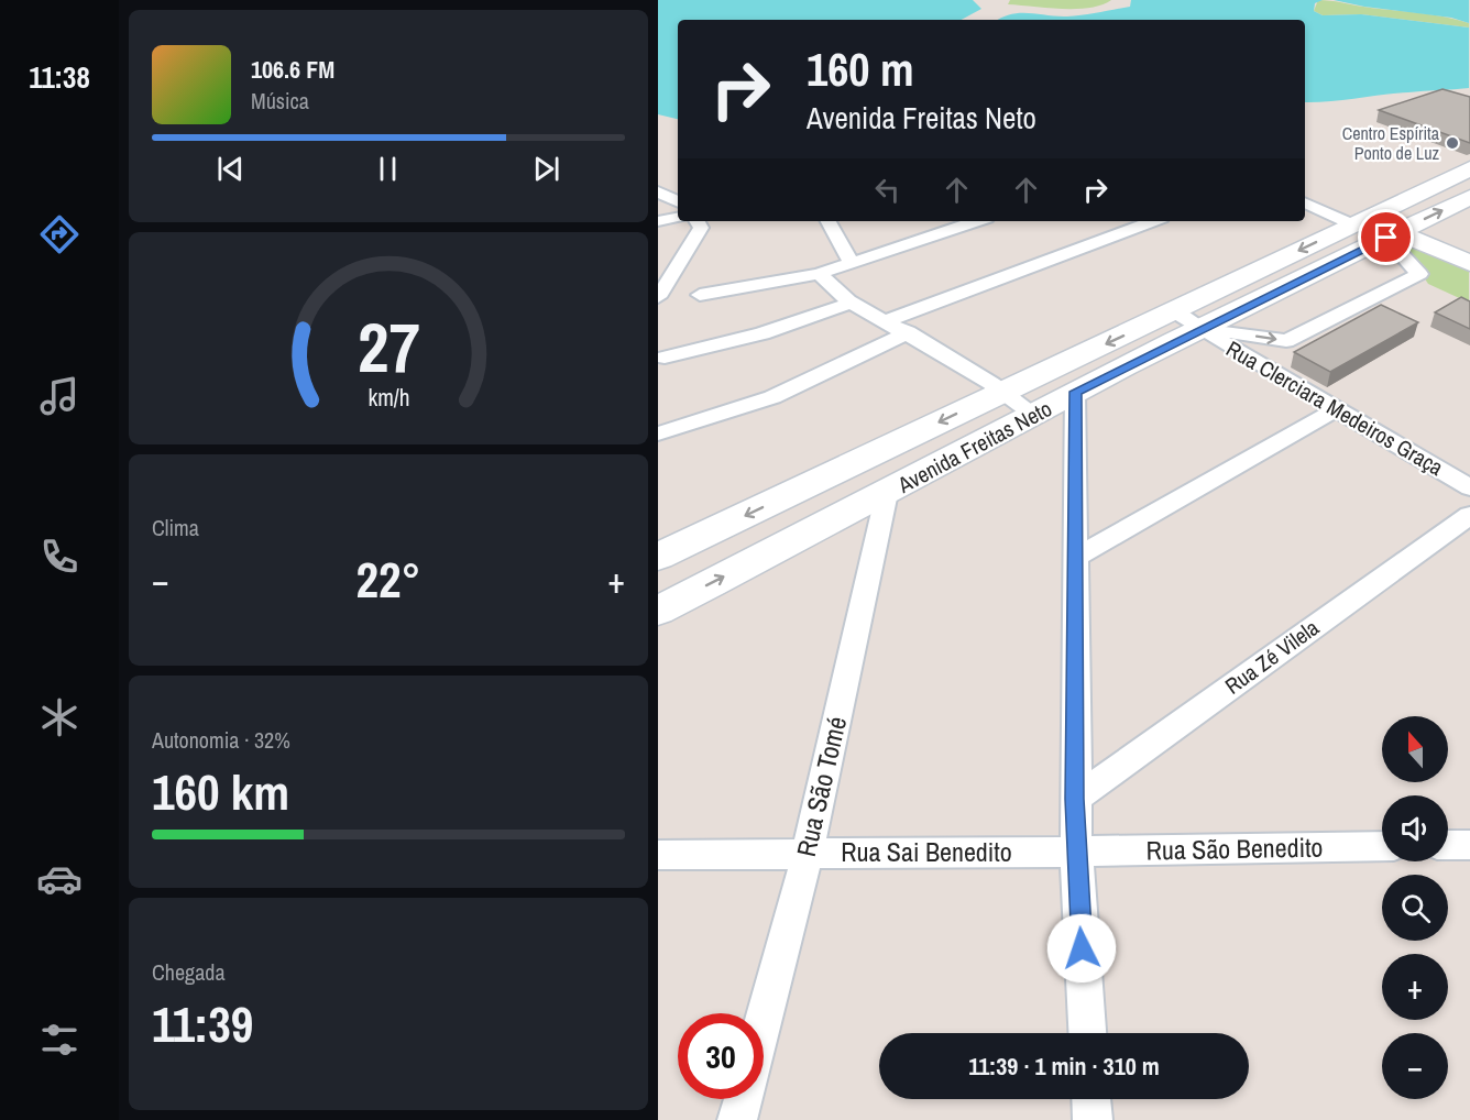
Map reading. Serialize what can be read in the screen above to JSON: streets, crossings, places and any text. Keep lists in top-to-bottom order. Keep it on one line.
{"streets":{"main road":["Avenida Freitas Neto"],"street":["Rua Clerciara Medeiros Graça","Rua Zé Vilela","Rua São Tomé","Rua São Benedito","Rua Sai Benedito"]},"crossings":[["Rua Clerciara Medeiros Graça","Avenida Freitas Neto"],["Avenida Freitas Neto","Rua São Tomé"],["Rua São Tomé","Rua Sai Benedito"],["Rua São Benedito","Rua Sai Benedito"]],"places":["Centro Espírita Ponto de Luz"],"north":"top","page":{"tabs":"11:38","turn":["160 m","Avenida Freitas Neto"],"song":["106.6 FM","Música"],"tile":["Clima",["Autonomia · 32%","160 km"],["Chegada","11:39"]],"heat":["−","22°","+"],"map_buttons":["+","−"],"limit":"30","trip":"11:39 · 1 min · 310 m","gauge":["27","km/h"]}}
